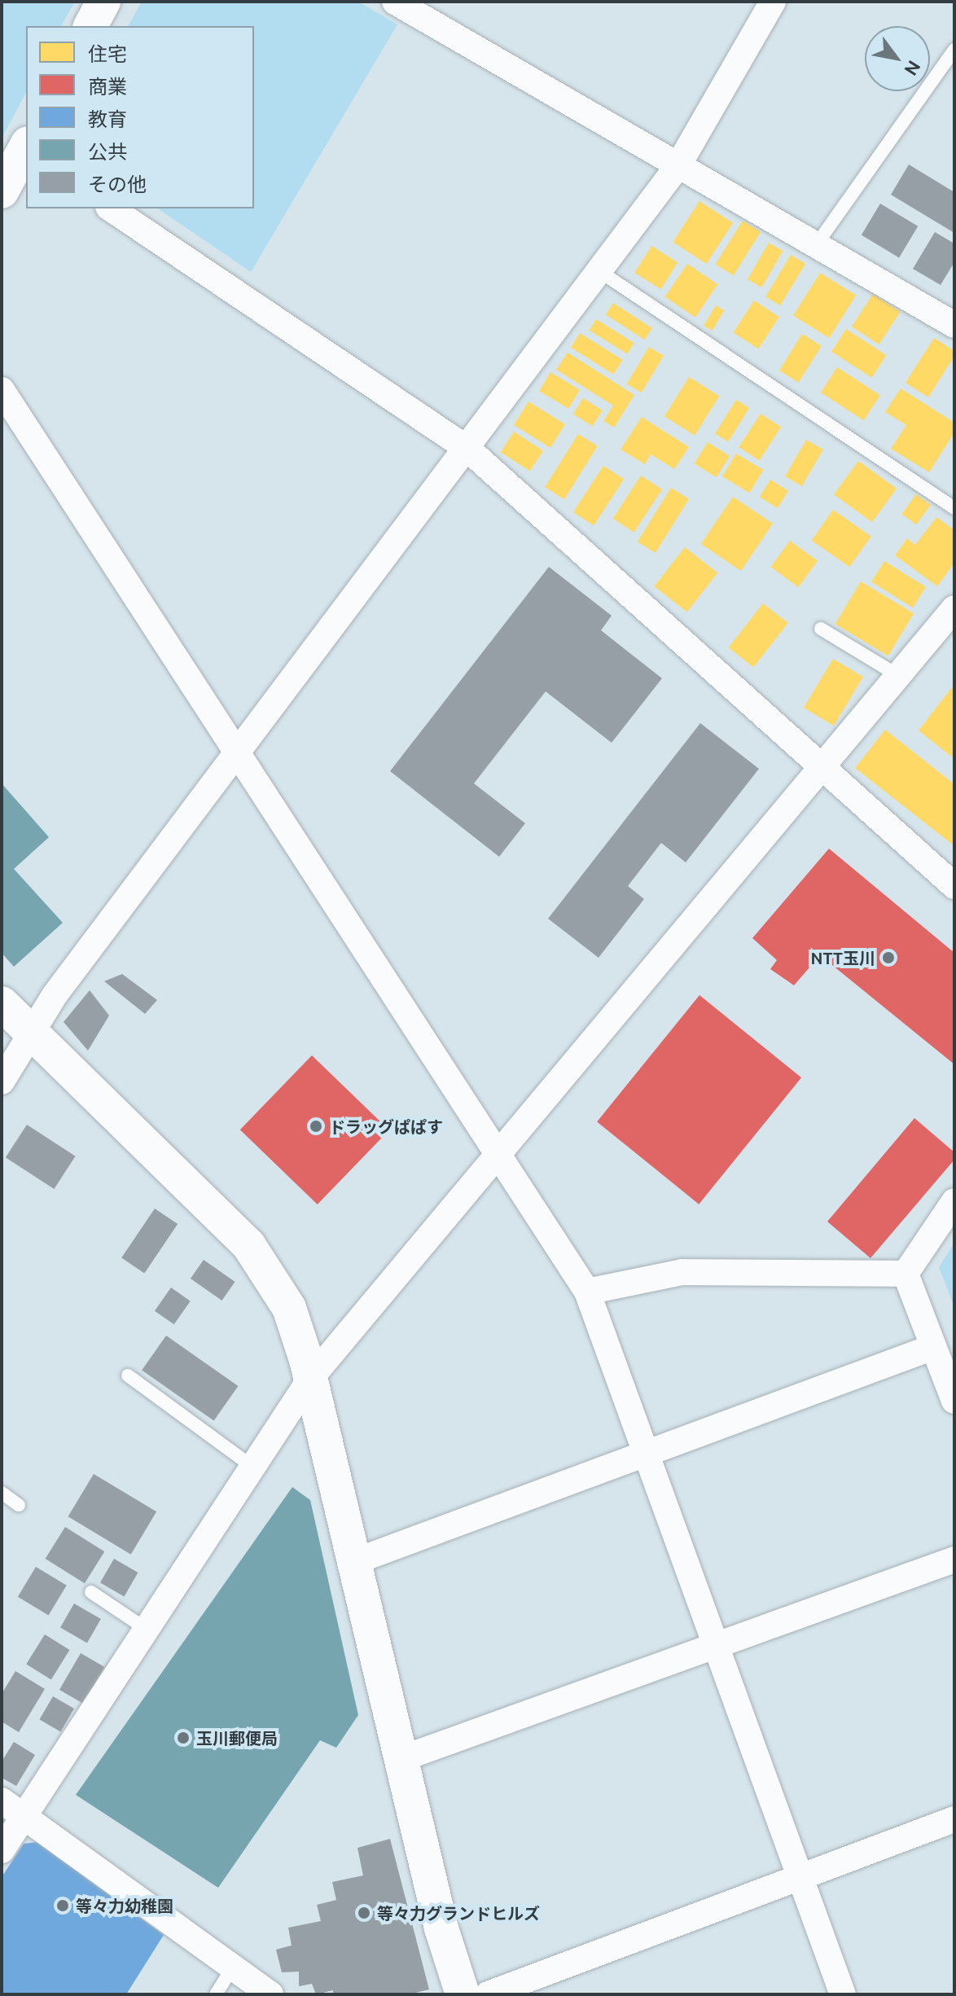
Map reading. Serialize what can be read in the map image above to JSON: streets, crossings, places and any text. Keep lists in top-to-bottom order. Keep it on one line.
{"places":["NTT玉川","ドラッグぱぱす","玉川郵便局","等々力幼稚園","等々力グランドヒルズ"],"legend":["住宅","商業","教育","公共","その他"],"north":"bottom right"}
